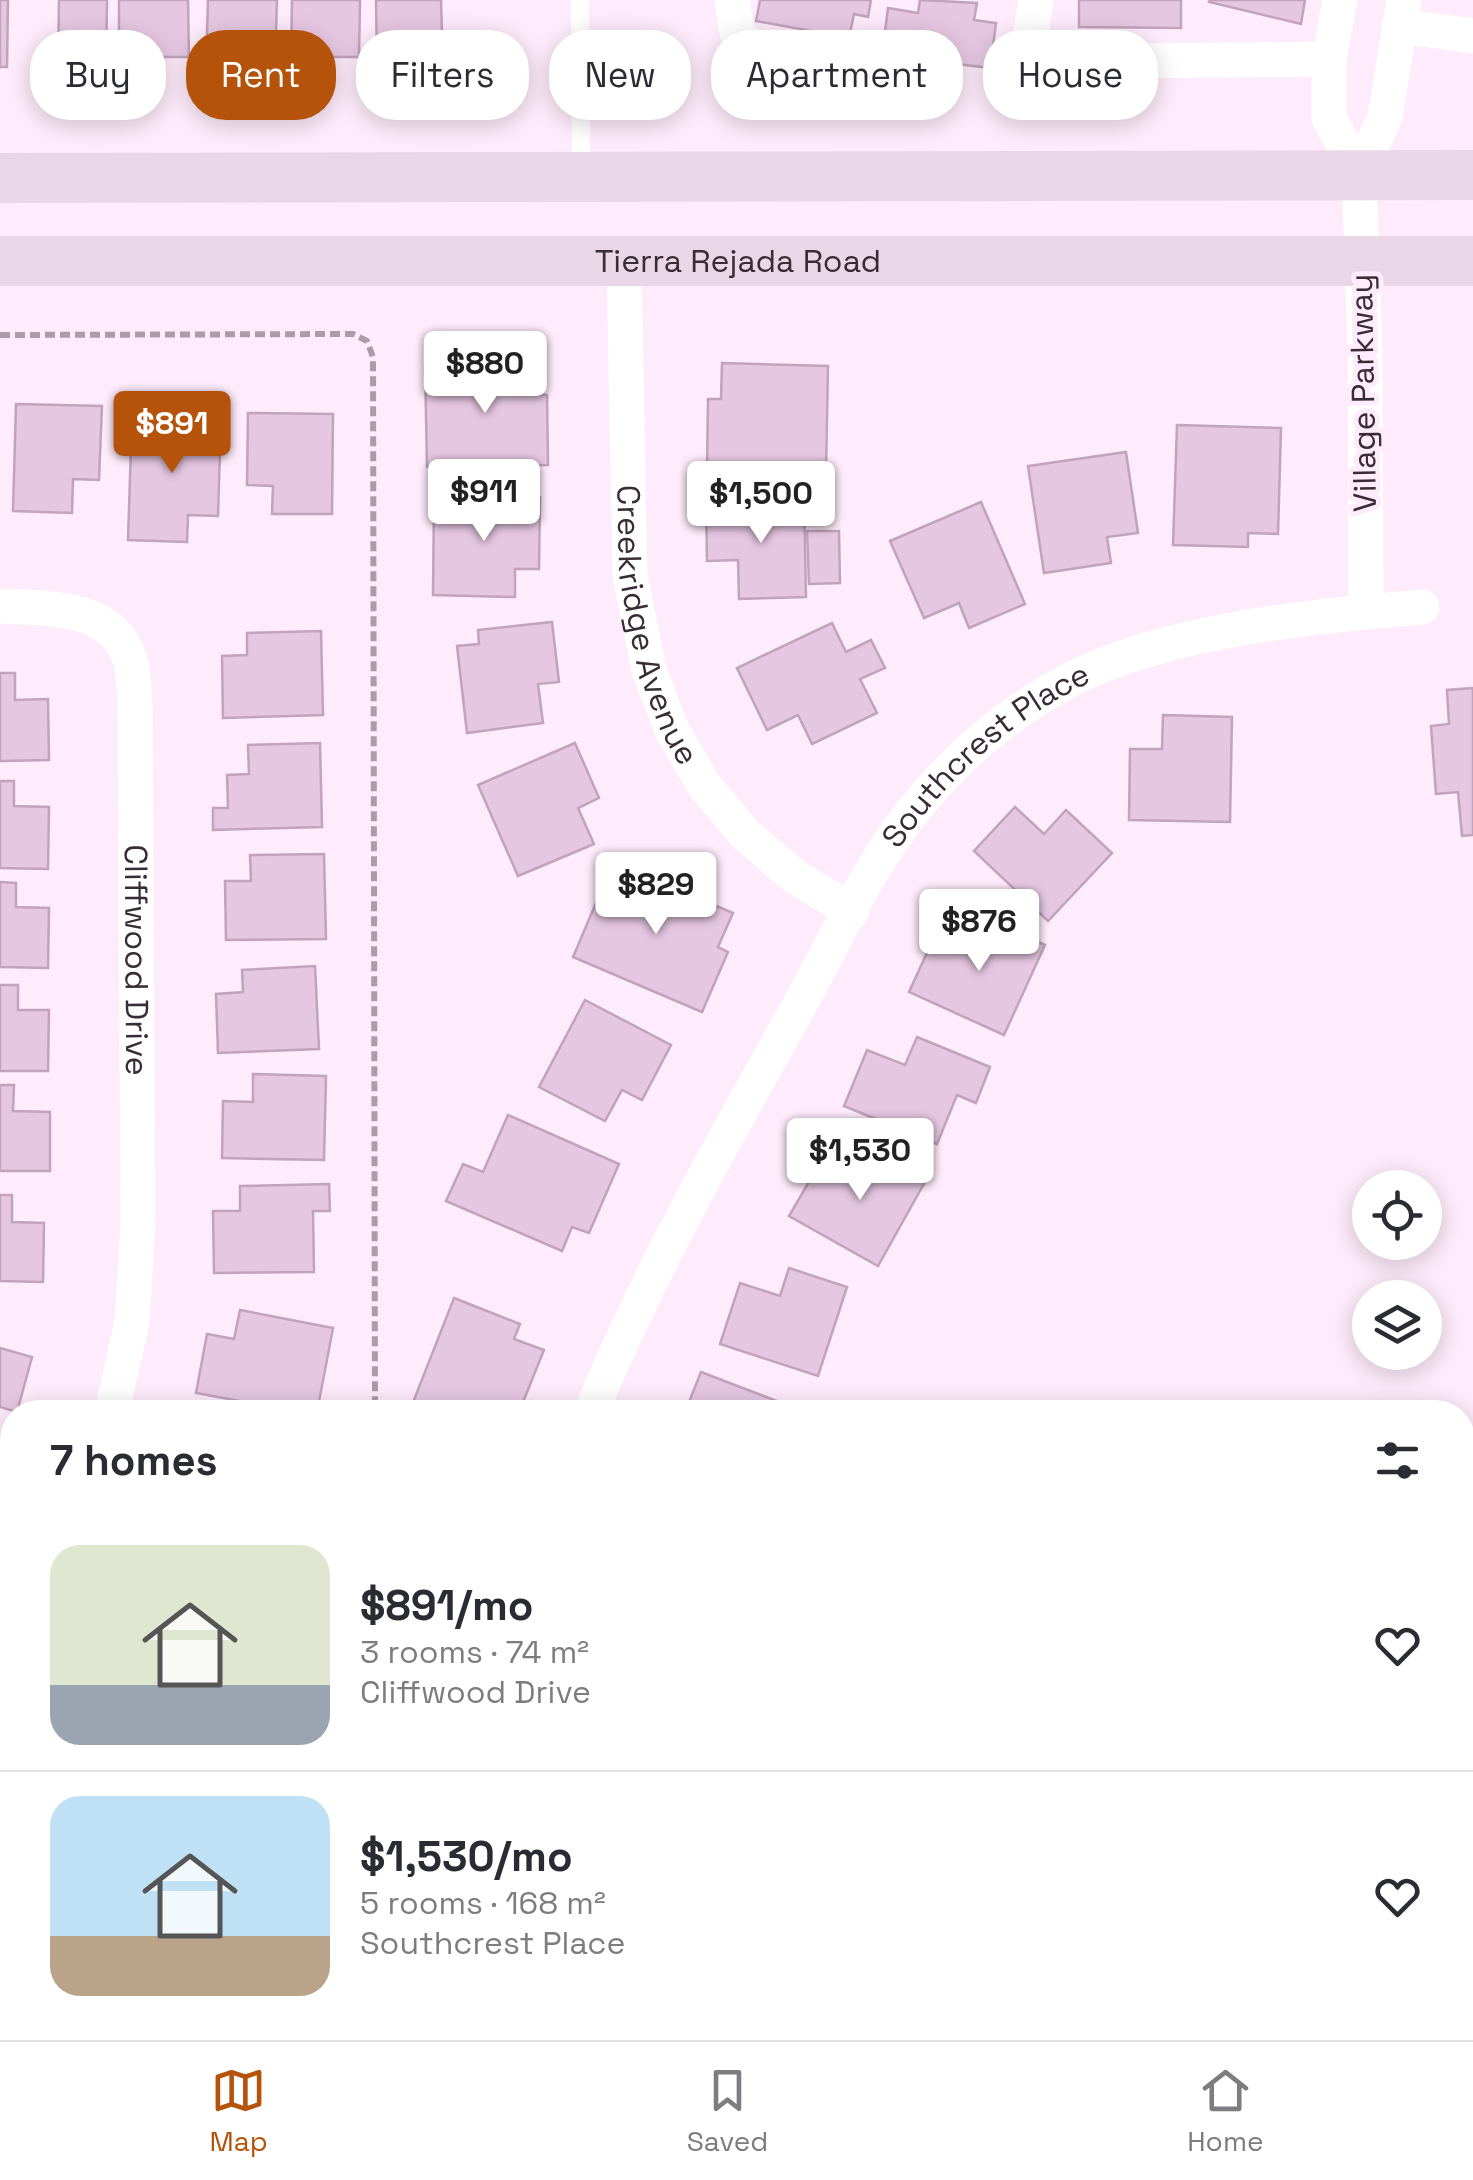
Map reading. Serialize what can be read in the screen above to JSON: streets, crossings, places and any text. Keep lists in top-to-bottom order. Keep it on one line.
{"streets":{"main road":["Tierra Rejada Road"],"street":["Village Parkway","Creekridge Avenue","Southcrest Place","Cliffwood Drive"]},"crossings":[["Tierra Rejada Road","Village Parkway"],["Tierra Rejada Road","Creekridge Avenue"],["Village Parkway","Southcrest Place"],["Creekridge Avenue","Southcrest Place"]],"page":{"chip":["Buy","Rent","Filters","New","Apartment","House"],"price":["$880","$891","$911","$1,500","$829","$876","$1,530"],"heading":"7 homes","list":[{"name":"$891/mo","note":"3 rooms · 74 m² · Cliffwood Drive"},{"name":"$1,530/mo","note":"5 rooms · 168 m² · Southcrest Place"}],"tabs":["Map","Saved","Home"]}}
